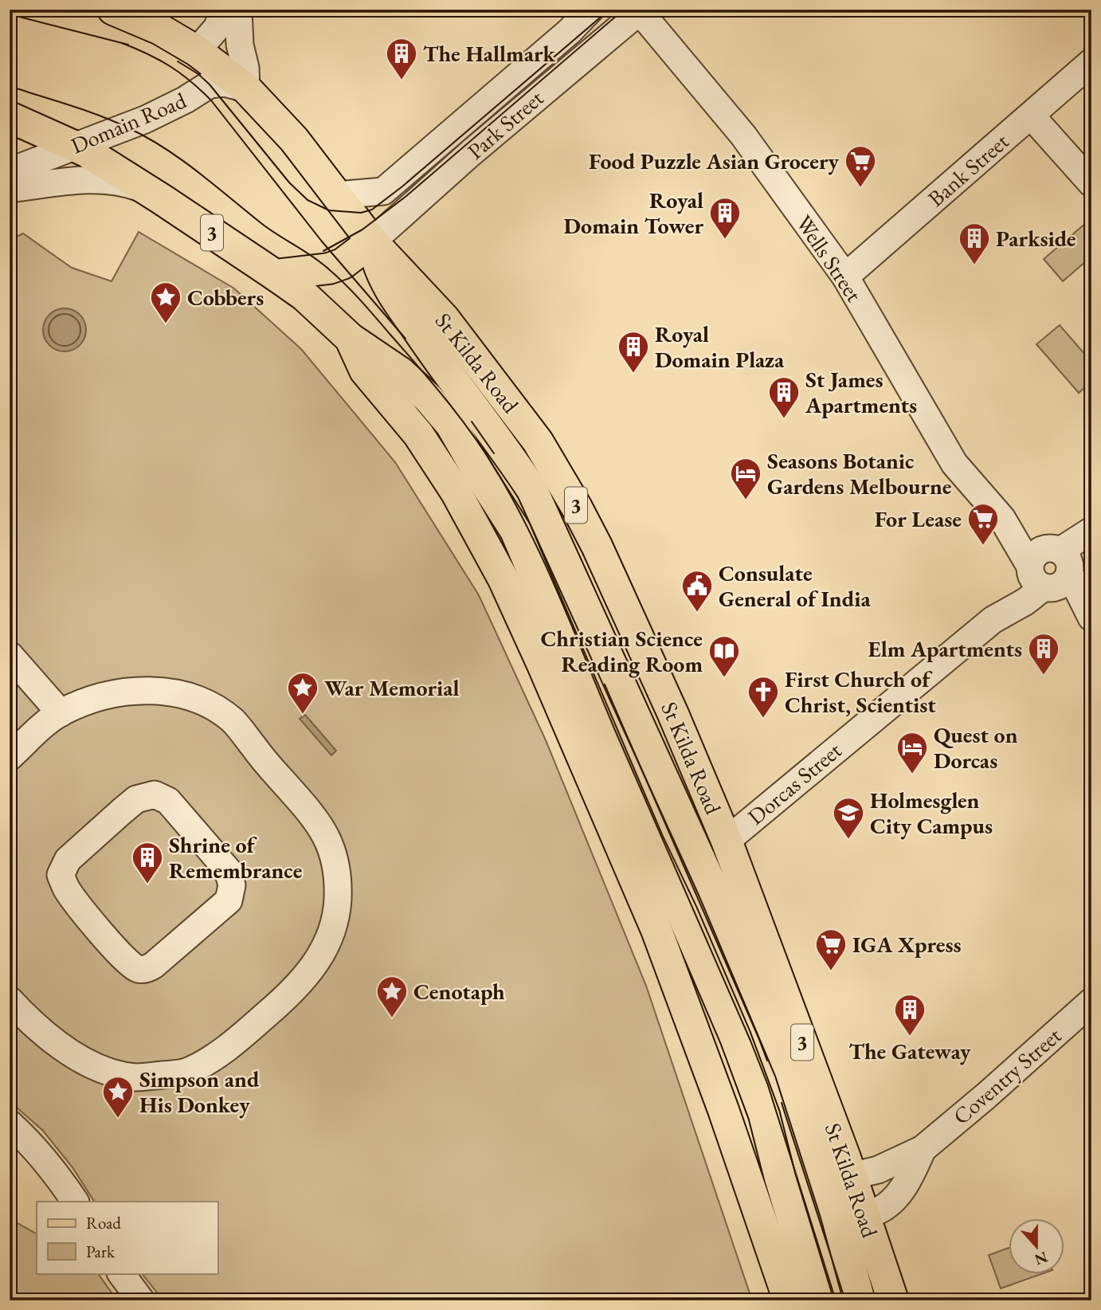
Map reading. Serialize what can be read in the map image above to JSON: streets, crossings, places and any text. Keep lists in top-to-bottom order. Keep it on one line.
{"streets":{"main road":["3","St Kilda Road"],"street":["Domain Road","Park Street","Bank Street","Wells Street","Dorcas Street","Coventry Street"]},"crossings":[["Domain Road","3"],["Domain Road","St Kilda Road"],["Park Street","Wells Street"],["Park Street","St Kilda Road"],["Bank Street","Wells Street"],["Wells Street","Dorcas Street"],["St Kilda Road","Dorcas Street"],["St Kilda Road","Coventry Street"]],"places":{"building":["The Hallmark","Royal Domain Tower","Parkside","Royal Domain Plaza","St James Apartments","Elm Apartments","Shrine of Remembrance","The Gateway"],"supermarket":["Food Puzzle Asian Grocery","For Lease","IGA Xpress"],"place":["Cobbers","War Memorial","Cenotaph","Simpson and His Donkey"],"hotel":["Seasons Botanic Gardens Melbourne","Quest on Dorcas"],"public building":["Consulate General of India"],"library":["Christian Science Reading Room"],"church":["First Church of Christ, Scientist"],"school or university":["Holmesglen City Campus"]},"legend":["Road","Park"],"north":"bottom"}
